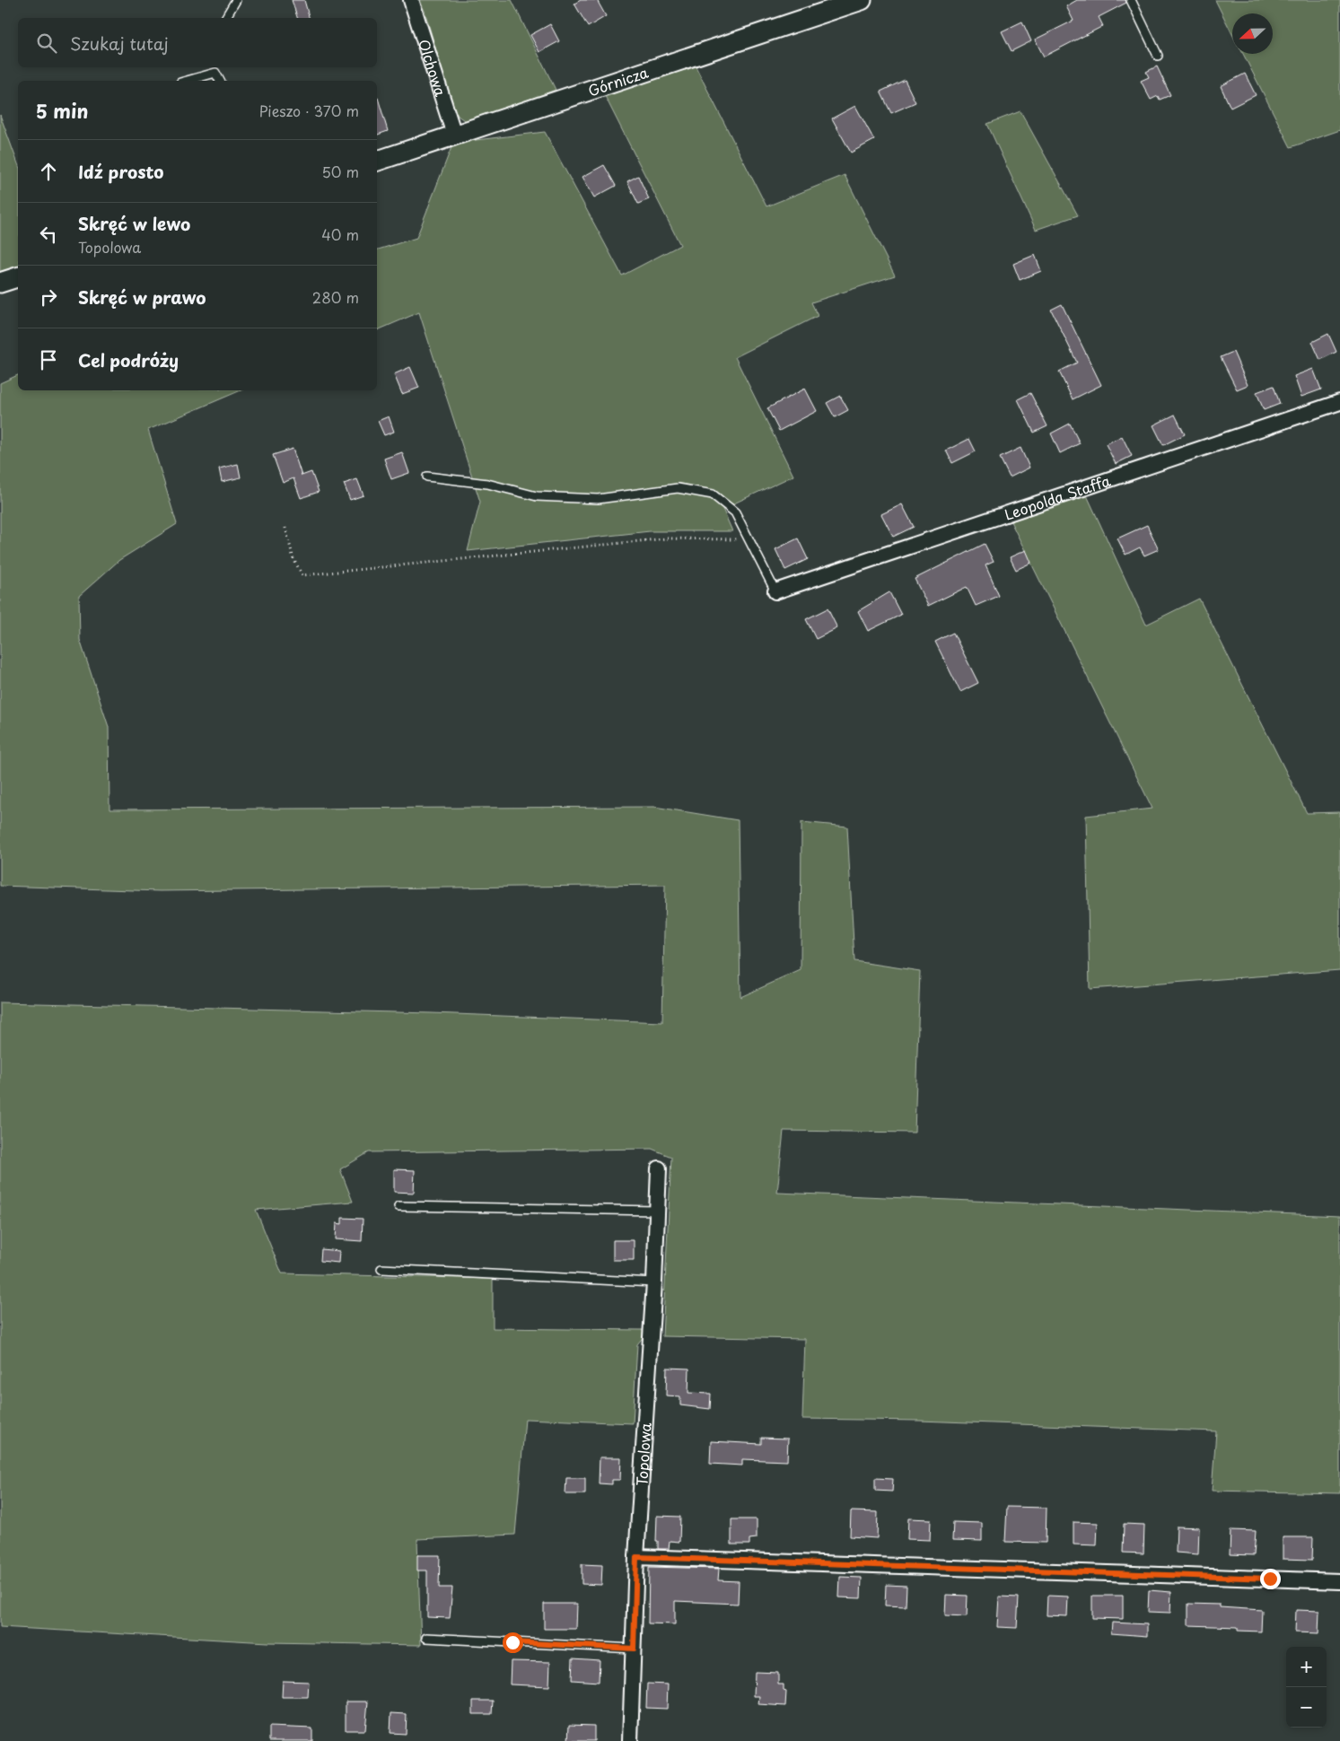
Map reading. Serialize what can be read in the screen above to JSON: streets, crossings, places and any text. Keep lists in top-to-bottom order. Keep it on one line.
{"streets":{"street":["Olchowa","Górnicza","Leopolda Staffa","Topolowa"]},"crossings":[["Olchowa","Górnicza"]],"north":"left","page":{"search":"Szukaj tutaj","heading":["5 min","Pieszo · 370 m"],"list":[["Idź prosto","50 m"],["Skręć w lewo","Topolowa","40 m"],["Skręć w prawo","280 m"],"Cel podróży"],"map_buttons":["+","−"]}}
